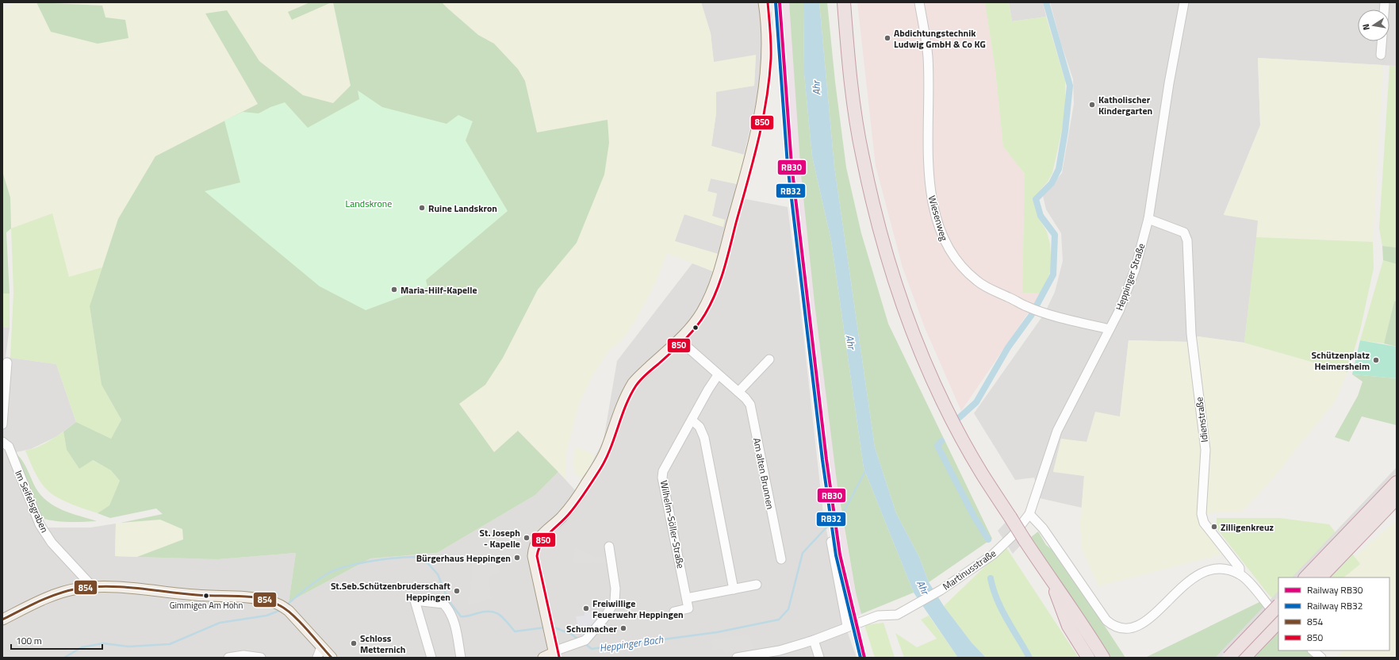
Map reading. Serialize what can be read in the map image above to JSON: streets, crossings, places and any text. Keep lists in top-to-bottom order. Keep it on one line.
{"streets":{"street":["Wiesenweg","Heppinger Straße","Idienstraße","Am alten Brunnen","Im Seifelsgraben","Wilhelm-Söller-Straße","Martinusstraße"]},"crossings":[["Wiesenweg","Heppinger Straße"],["Heppinger Straße","Idienstraße"],["Heppinger Straße","Martinusstraße"],["Am alten Brunnen","Wilhelm-Söller-Straße"]],"water":["Ahr","Heppinger Bach"],"parks":["Landskrone"],"places":["Abdichtungstechnik Ludwig GmbH & Co KG","Katholischer Kindergarten","Ruine Landskron","Maria-Hilf-Kapelle","Schützenplatz Heimersheim","Zilligenkreuz","St. Joseph - Kapelle","Bürgerhaus Heppingen","St.Seb.Schützenbruderschaft Heppingen","Gimmigen Am Hohn","Freiwillige Feuerwehr Heppingen","Schumacher","Schloss Metternich"],"lines":["rail line RB30","rail line RB32","transit line 850","transit line 854"],"legend":["Railway RB30","Railway RB32","854","850"],"scale_bar":"100 m","north":"left"}
